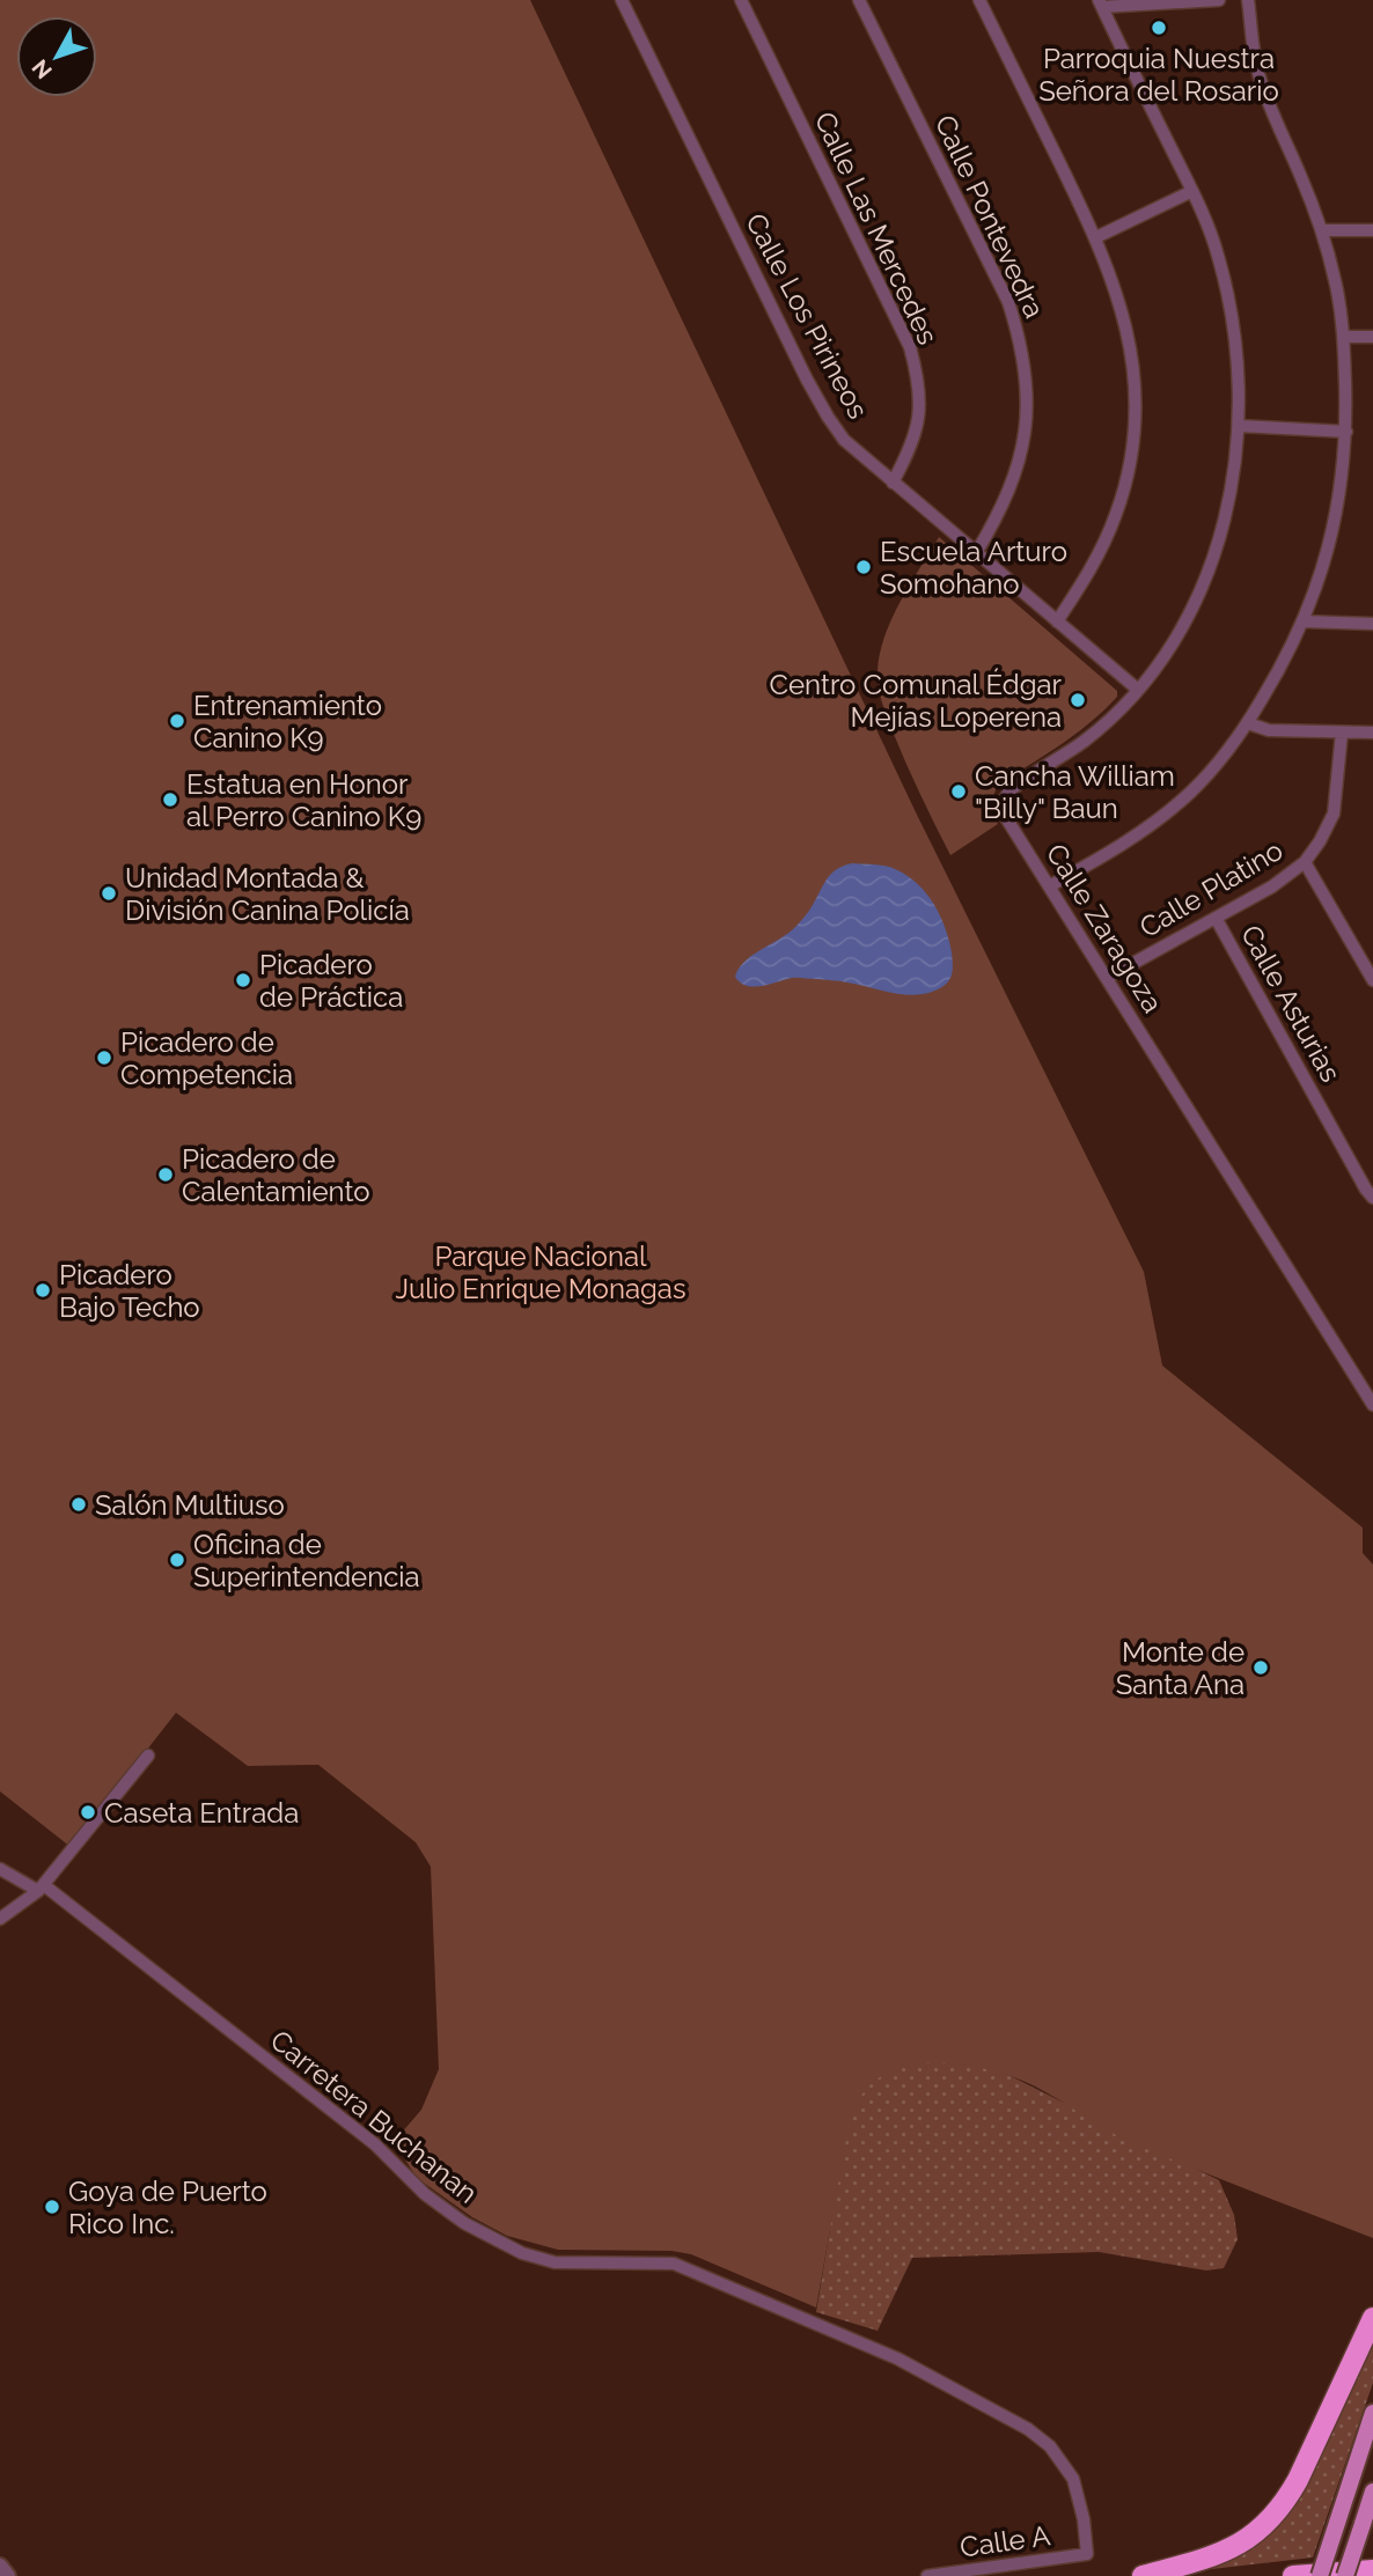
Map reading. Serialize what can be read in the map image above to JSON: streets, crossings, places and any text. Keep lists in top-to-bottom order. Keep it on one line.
{"streets":{"street":["Calle Pontevedra","Calle Las Mercedes","Calle Los Pirineos","Calle Platino","Calle Zaragoza","Calle Asturias","Carretera Buchanan","Calle A"]},"crossings":[["Calle Pontevedra","Calle Los Pirineos"],["Calle Las Mercedes","Calle Los Pirineos"],["Calle Los Pirineos","Calle Zaragoza"],["Calle Platino","Calle Zaragoza"],["Calle Platino","Calle Asturias"],["Carretera Buchanan","Calle A"]],"parks":["Parque Nacional Julio Enrique Monagas"],"places":["Parroquia Nuestra Señora del Rosario","Escuela Arturo Somohano","Centro Comunal Édgar Mejías Loperena","Entrenamiento Canino K9","Cancha William \"Billy\" Baun","Estatua en Honor al Perro Canino K9","Unidad Montada & División Canina Policía","Picadero de Práctica","Picadero de Competencia","Picadero de Calentamiento","Picadero Bajo Techo","Salón Multiuso","Oficina de Superintendencia","Monte de Santa Ana","Caseta Entrada","Goya de Puerto Rico Inc."],"north":"bottom left"}
